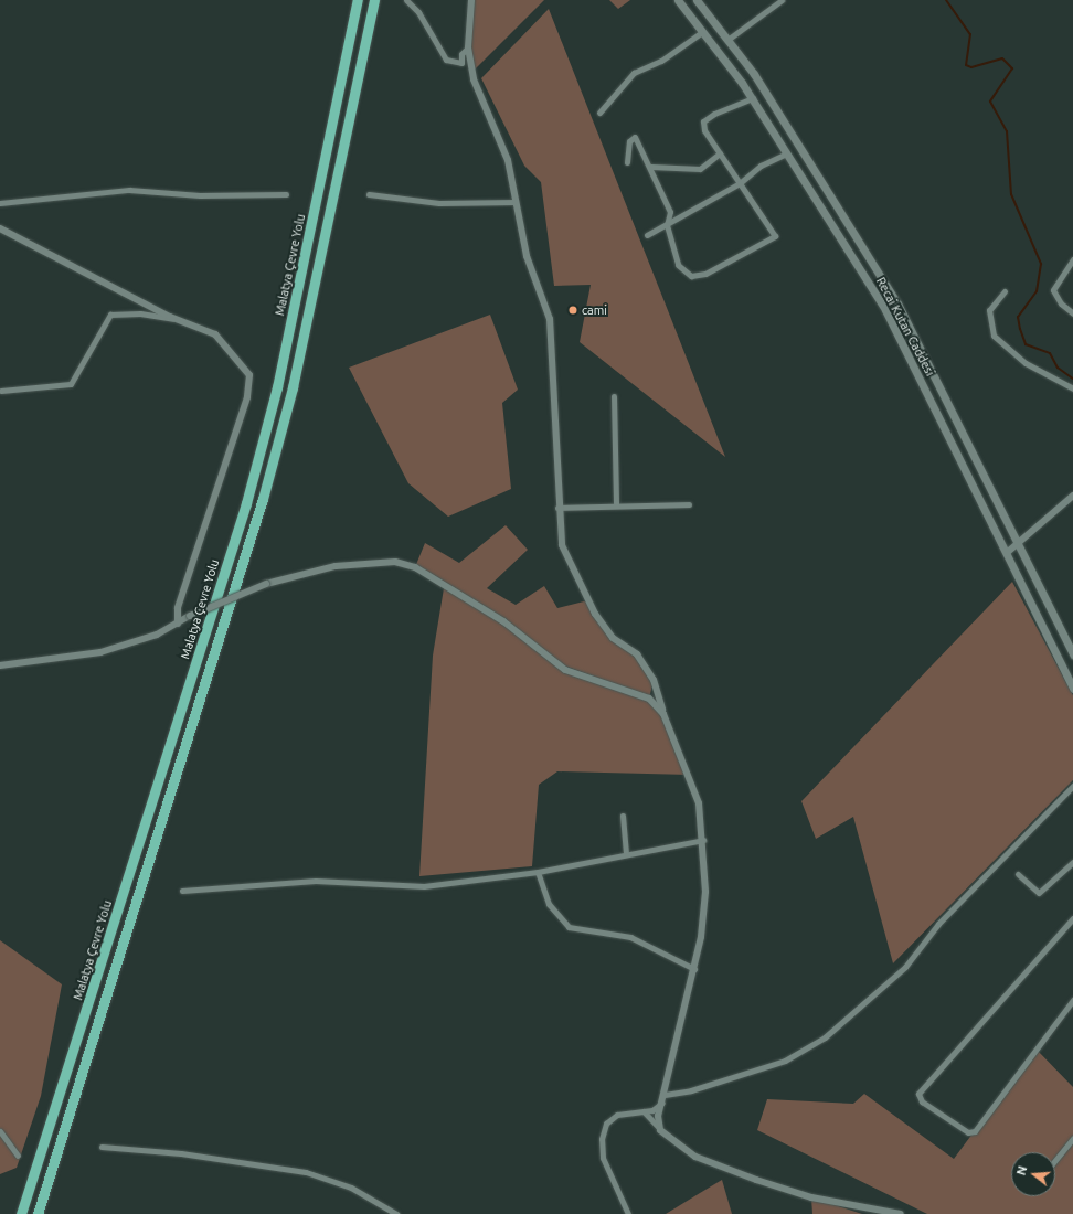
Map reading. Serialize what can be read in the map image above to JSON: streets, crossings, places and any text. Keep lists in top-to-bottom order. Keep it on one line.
{"streets":{"highway":["Malatya Çevre Yolu"],"main road":["Recai Kutan Caddesi"]},"places":["cami"],"north":"left"}
